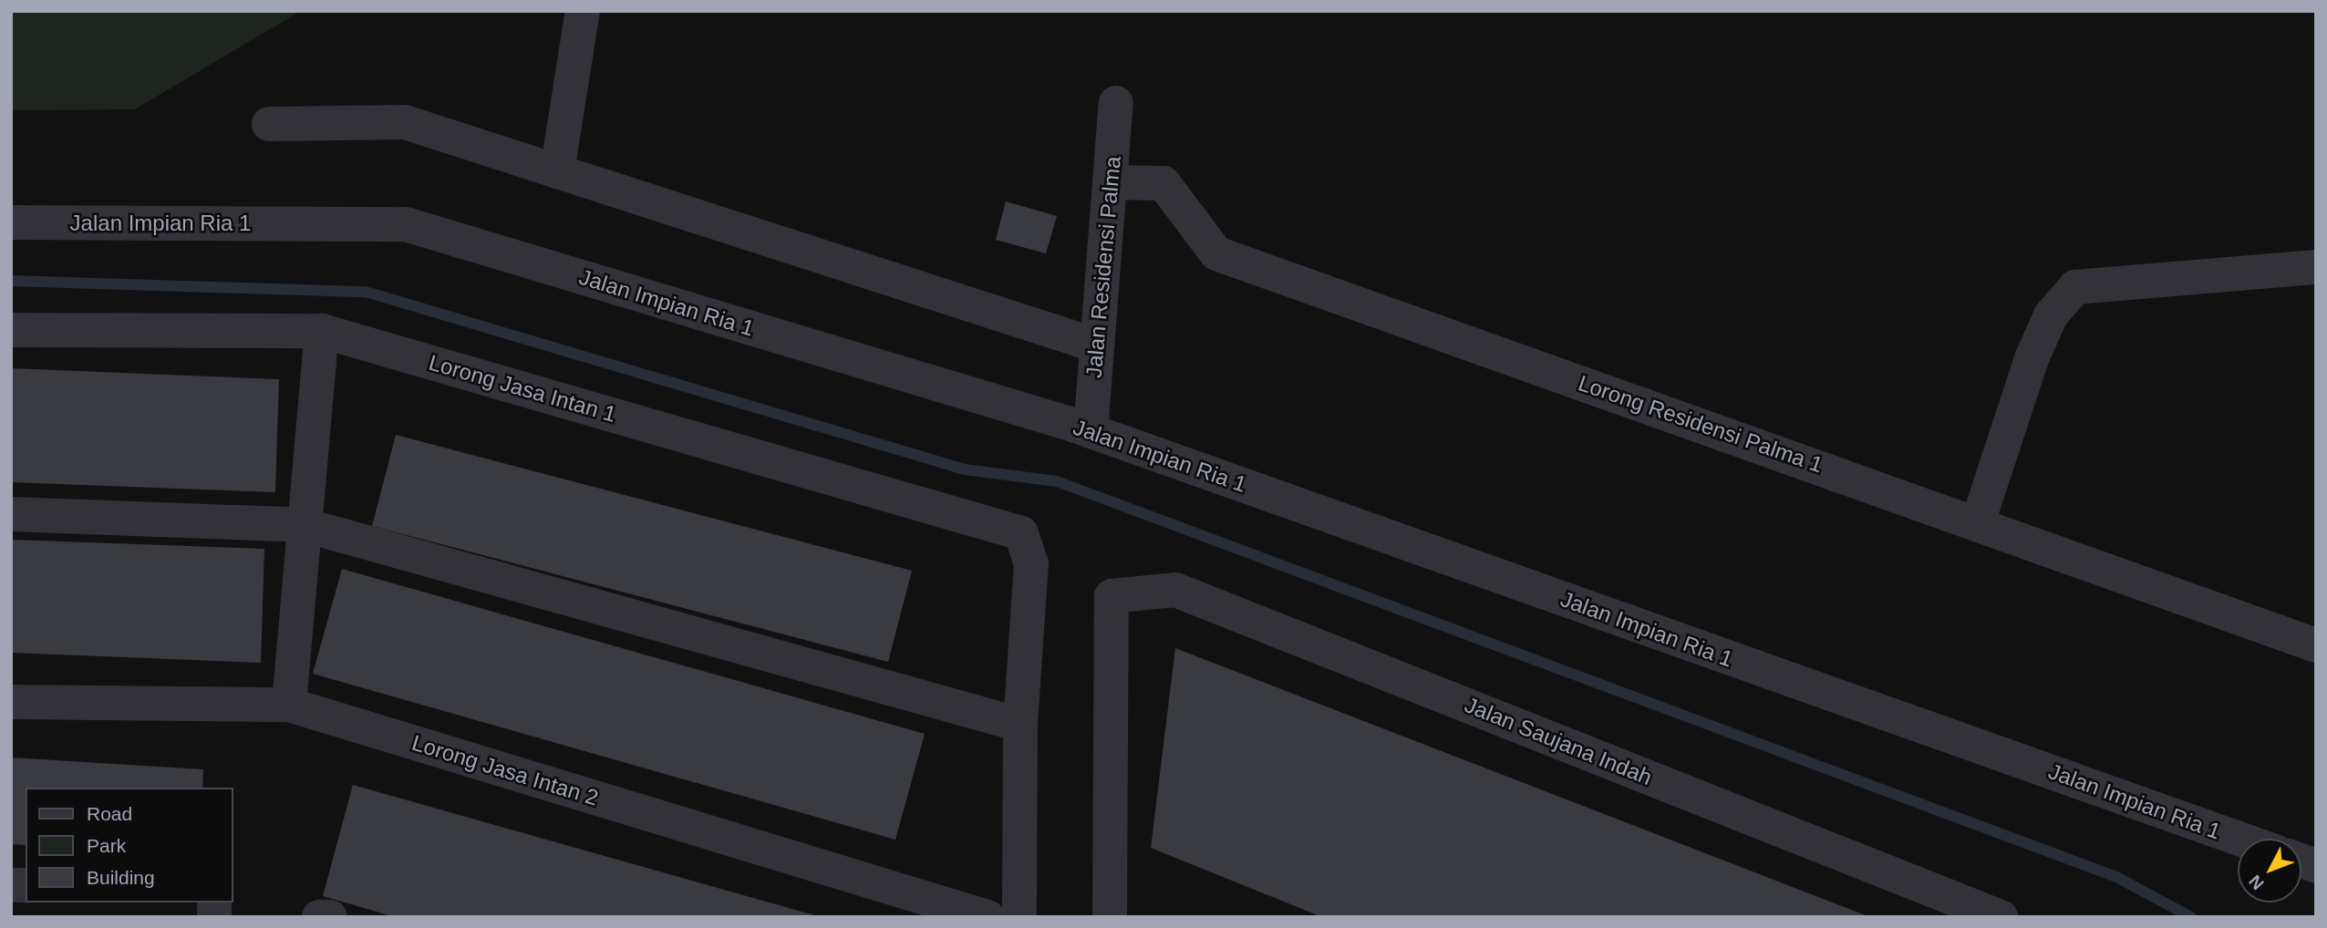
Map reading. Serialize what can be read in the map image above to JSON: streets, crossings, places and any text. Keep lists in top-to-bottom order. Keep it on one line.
{"streets":{"street":["Jalan Impian Ria 1","Jalan Residensi Palma","Lorong Jasa Intan 1","Lorong Residensi Palma 1","Jalan Saujana Indah","Lorong Jasa Intan 2"]},"crossings":[["Jalan Impian Ria 1","Jalan Residensi Palma"],["Jalan Residensi Palma","Lorong Residensi Palma 1"]],"legend":["Road","Park","Building"],"north":"bottom left"}
